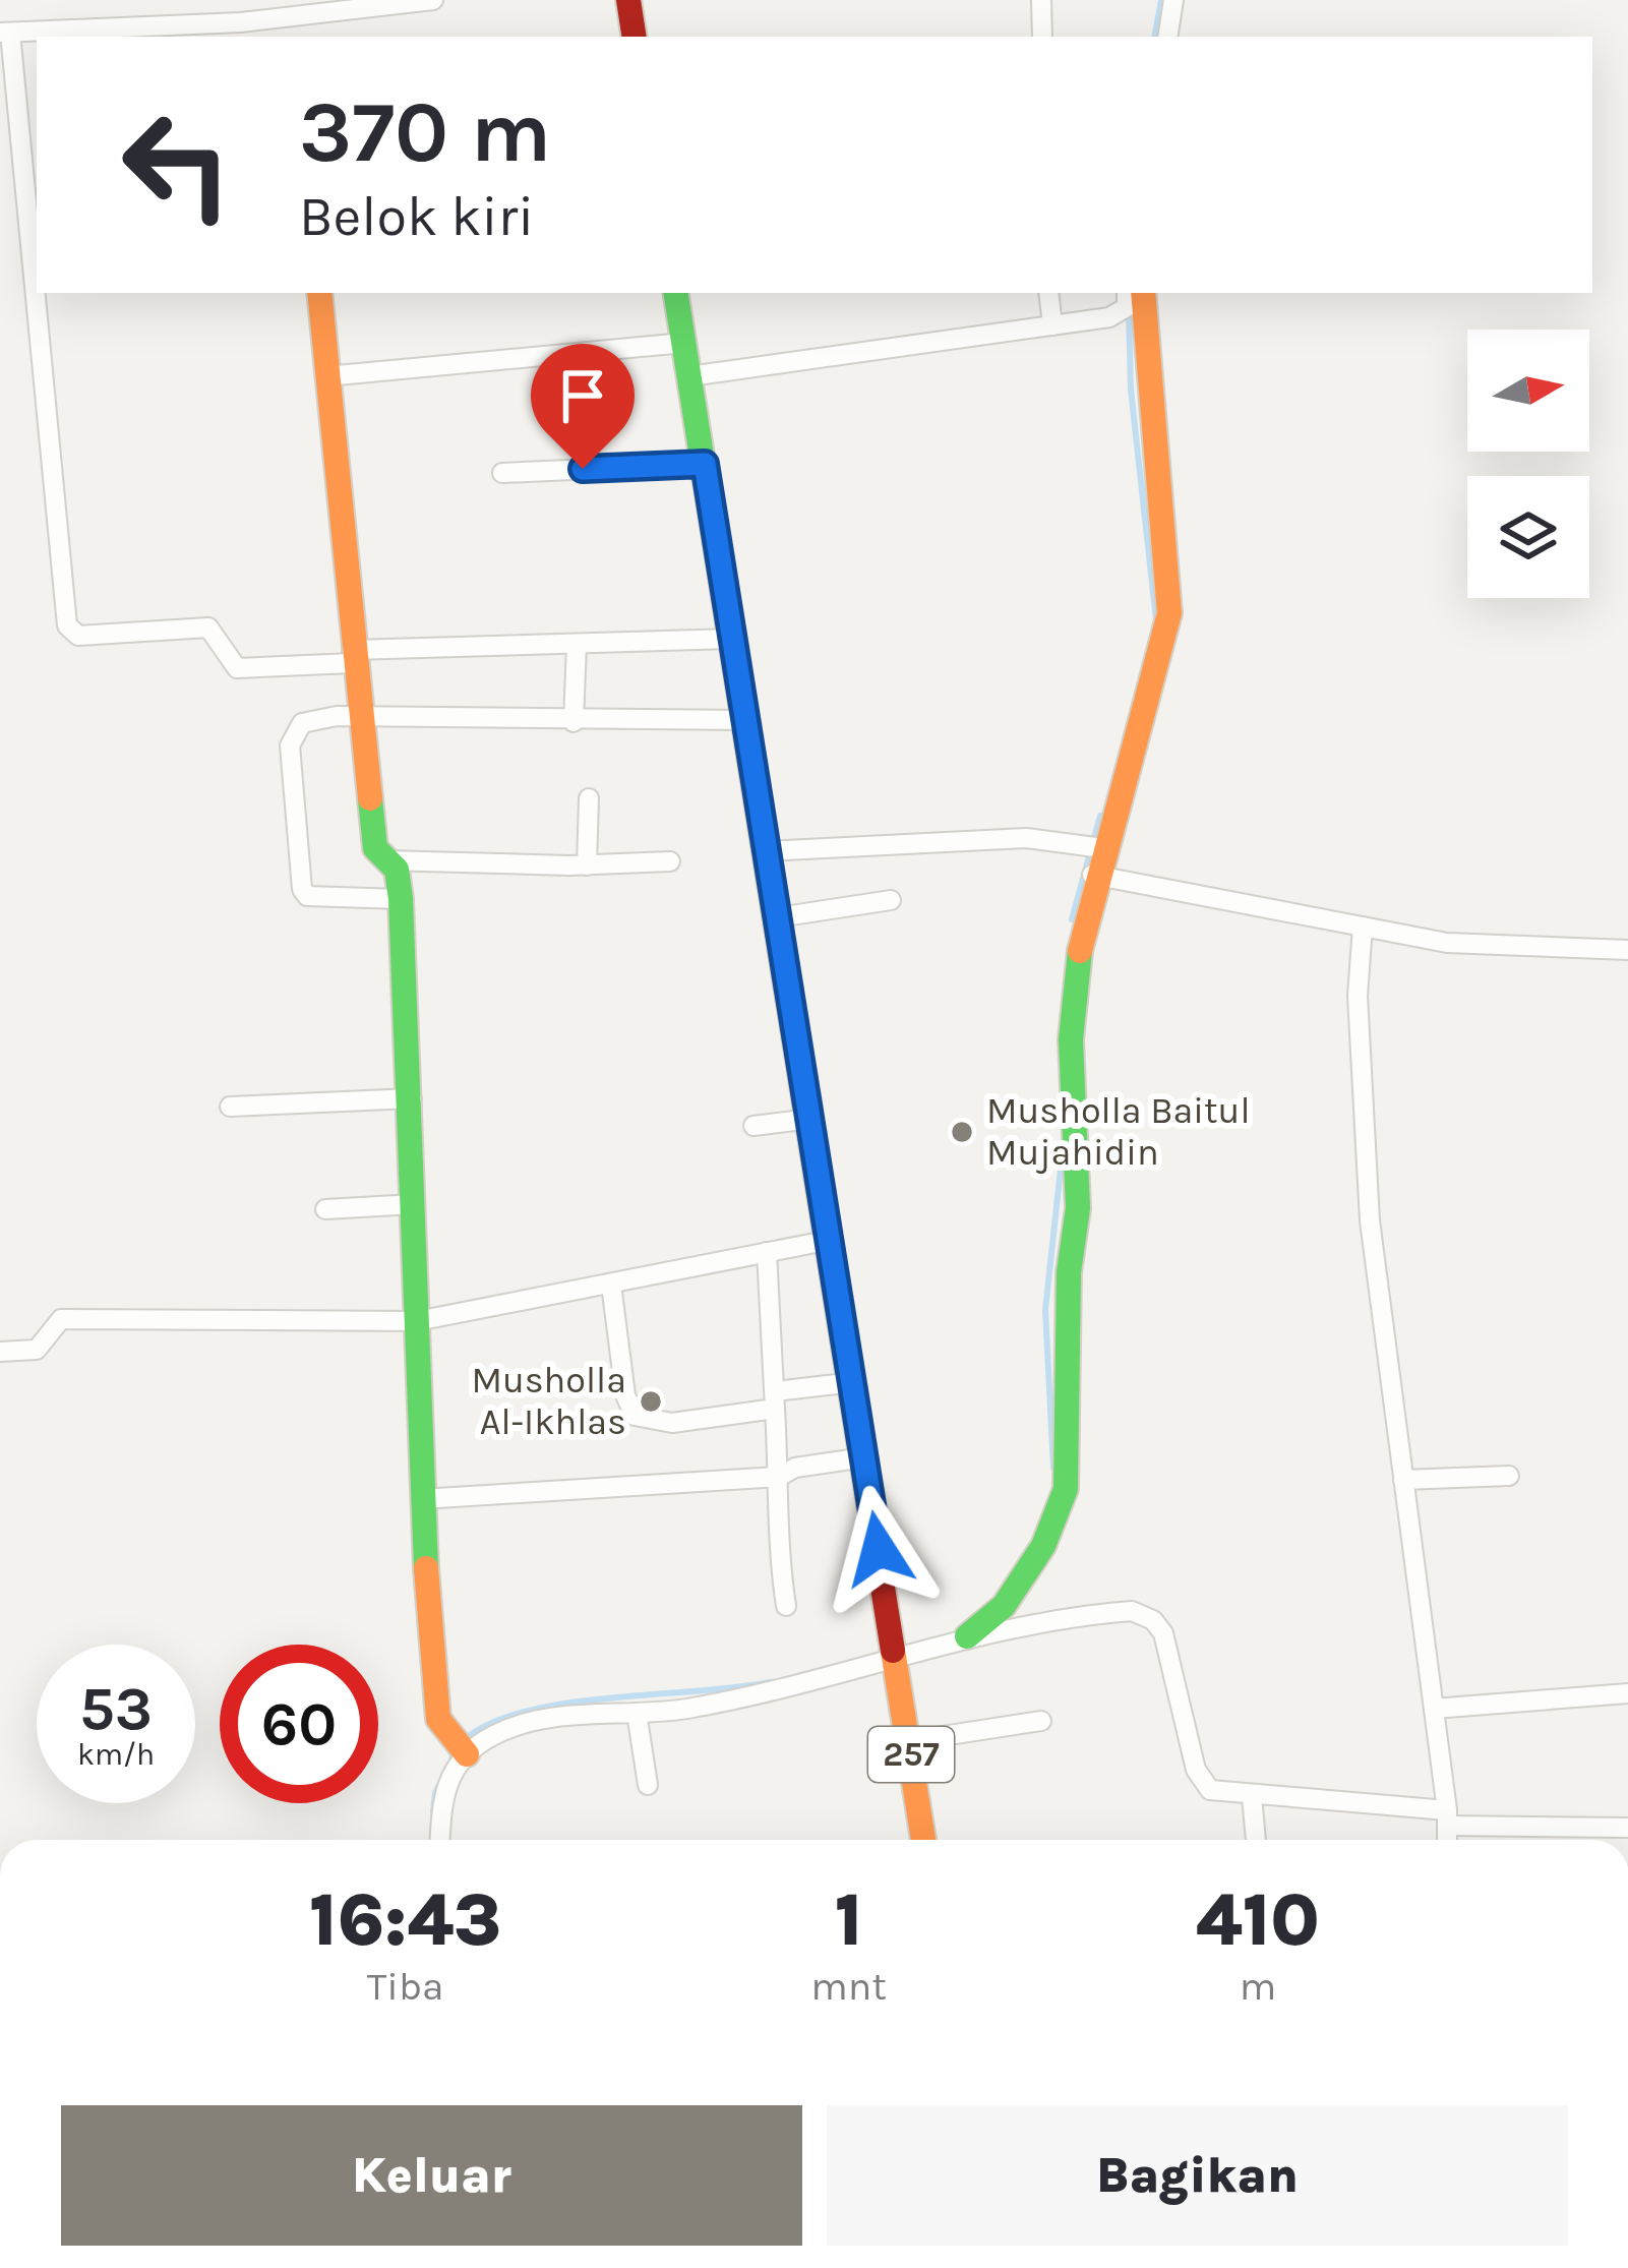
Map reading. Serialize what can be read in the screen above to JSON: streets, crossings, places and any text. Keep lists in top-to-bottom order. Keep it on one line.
{"streets":{"street":["257"]},"places":["Musholla Baitul Mujahidin","Musholla Al-Ikhlas"],"north":"right","page":{"turn":["370 m","Belok kiri"],"speed":"53 km/h","limit":"60","eta":["16:43","Tiba","1","mnt","410","m"],"buttons":["Keluar","Bagikan"]}}
